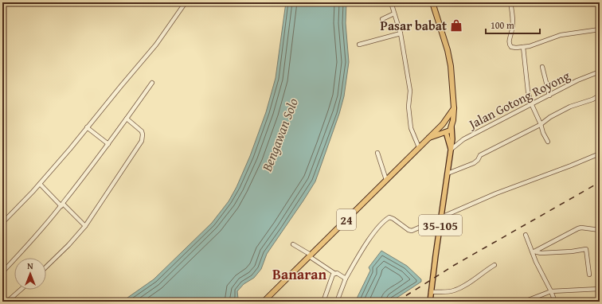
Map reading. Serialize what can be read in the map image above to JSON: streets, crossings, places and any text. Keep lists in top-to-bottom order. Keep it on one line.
{"streets":{"highway":["24"],"main road":["35-105"],"street":["Jalan Gotong Royong"]},"crossings":[["Jalan Gotong Royong","35-105"],["24","35-105"]],"districts":["Banaran"],"water":["Bengawan Solo"],"places":{"shop":["Pasar babat"]},"scale_bar":"100 m","north":"top"}
